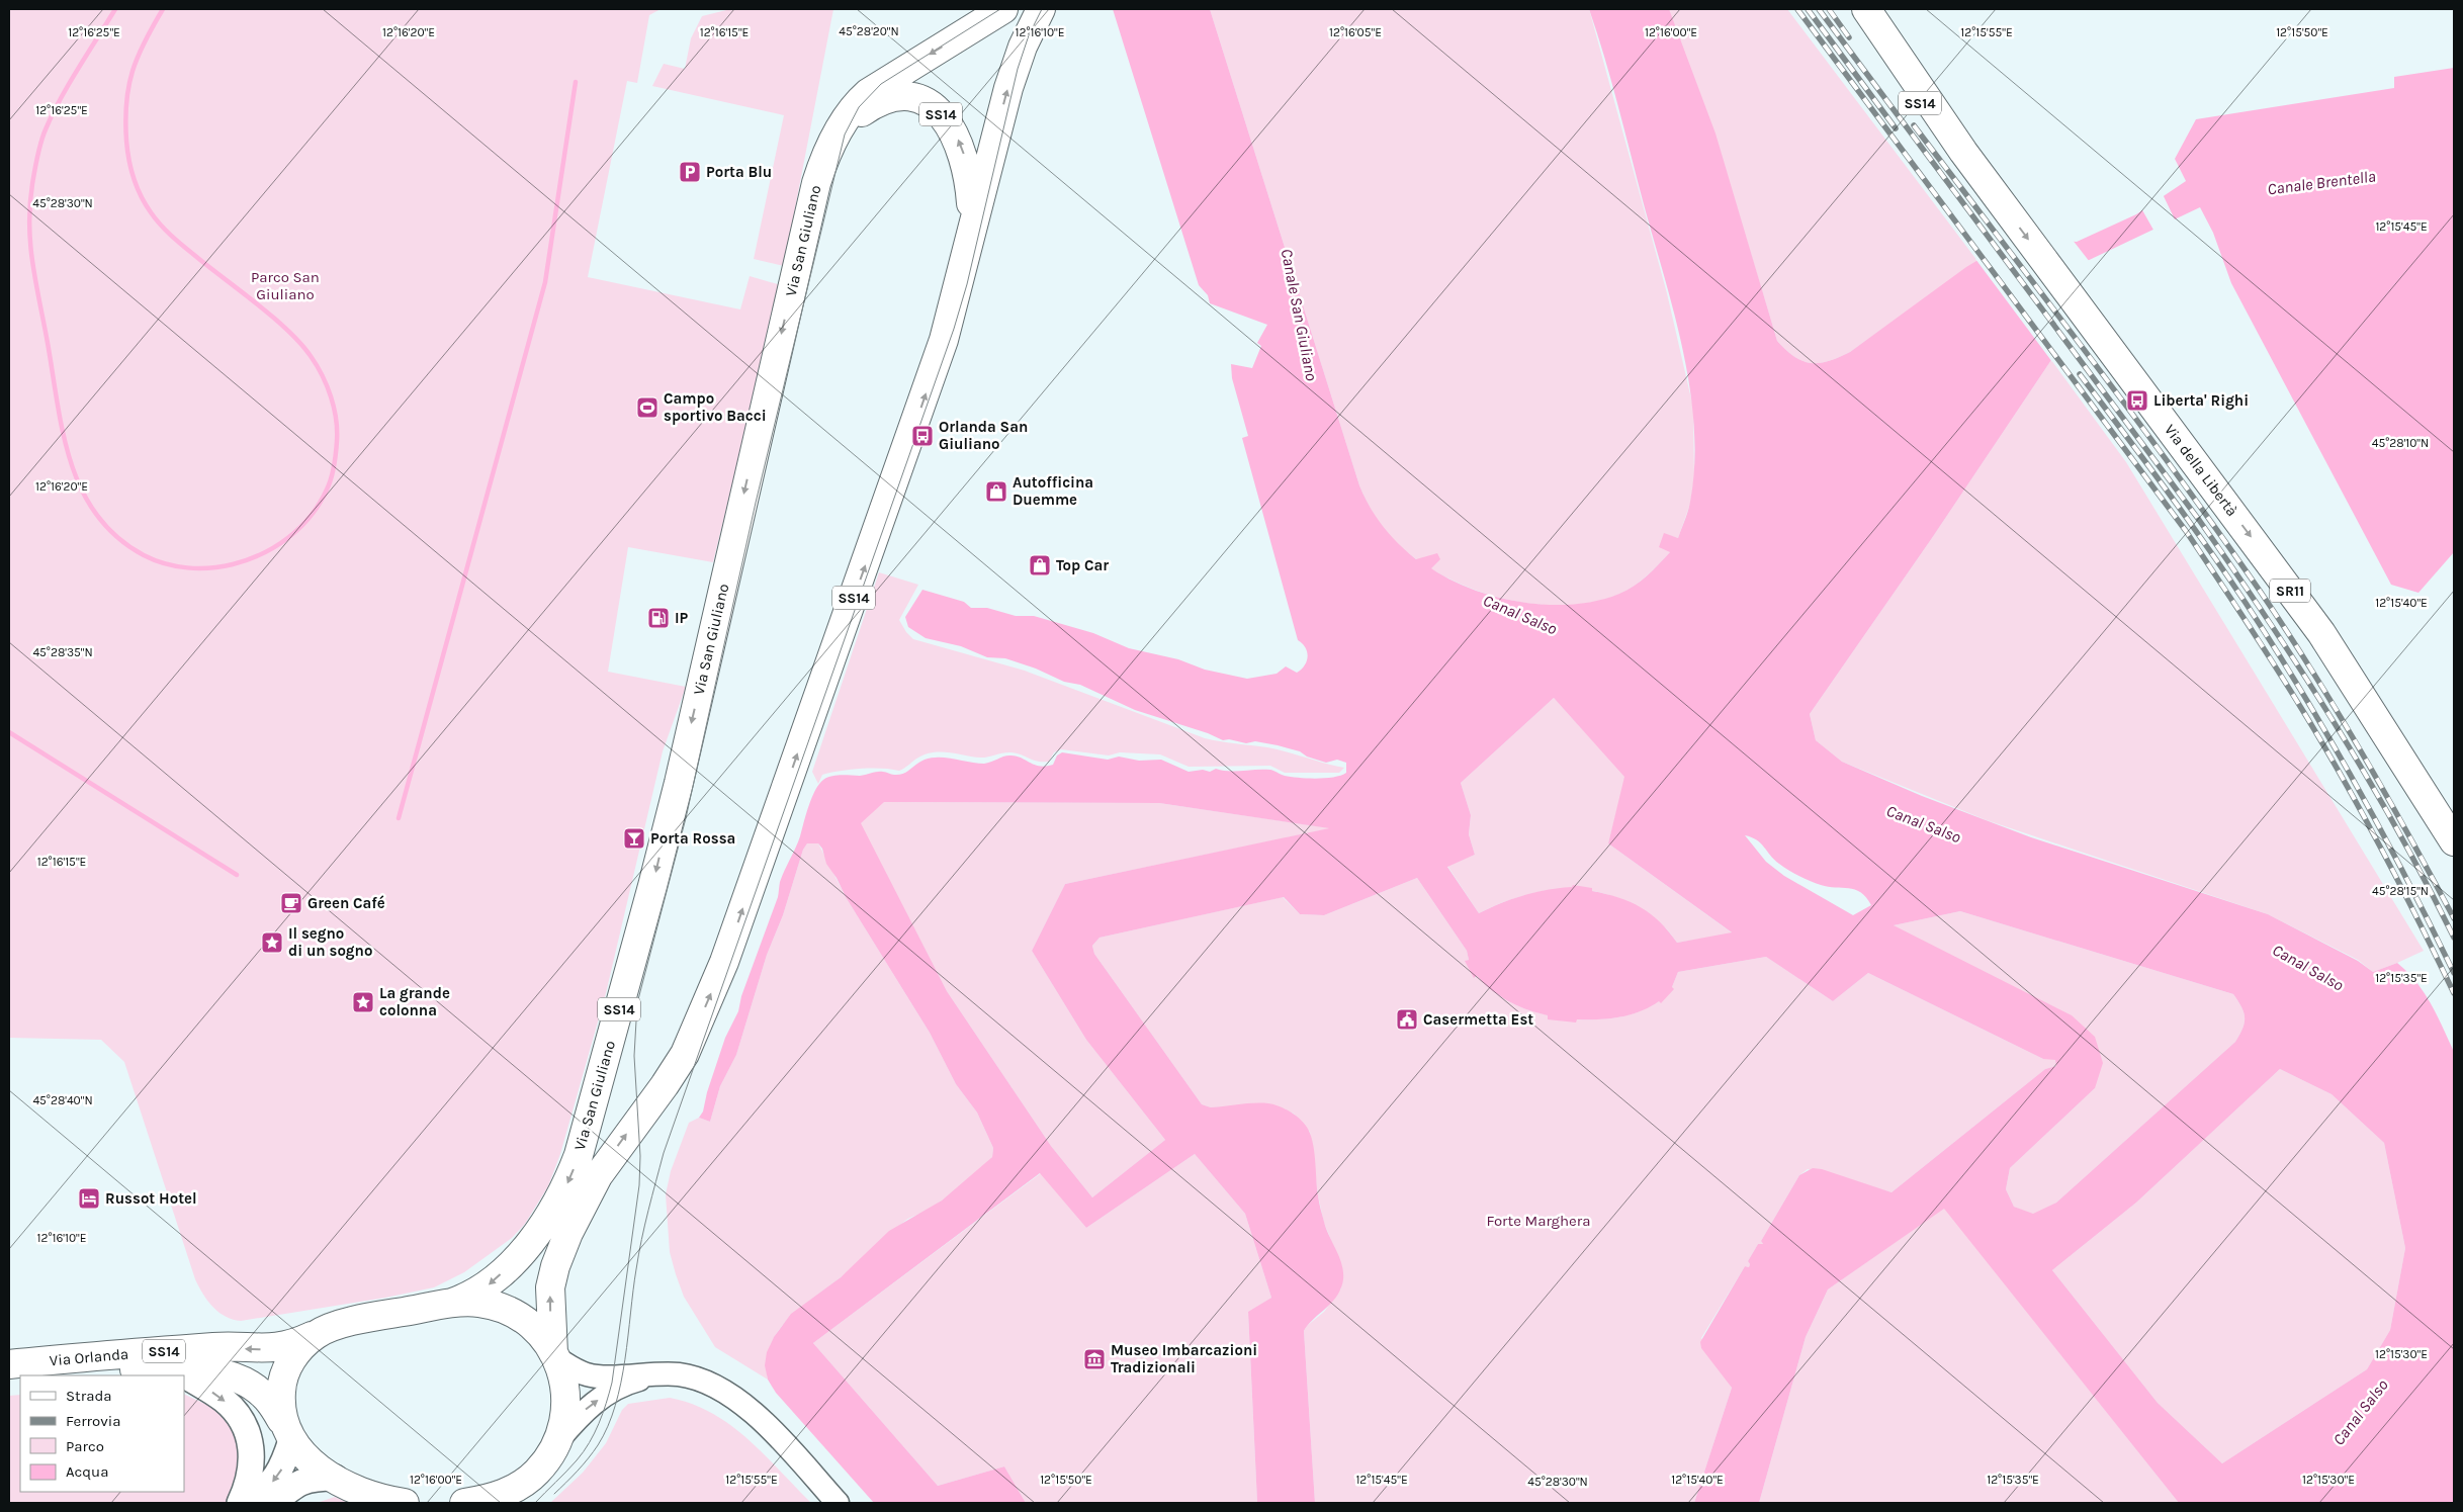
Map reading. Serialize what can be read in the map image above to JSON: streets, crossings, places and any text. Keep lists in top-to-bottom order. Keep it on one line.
{"streets":{"main road":["SS14","Via San Giuliano","Via della Libertà","SR11","Via Orlanda"]},"crossings":[["SS14","Via San Giuliano"],["SS14","Via della Libertà"],["SS14","Via Orlanda"]],"water":["Canale Brentella","Canale San Giuliano","Canal Salso"],"parks":["Parco San Giuliano","Forte Marghera"],"places":{"parking":["Porta Blu"],"bus stop":["Liberta' Righi","Orlanda San Giuliano"],"sports":["Campo sportivo Bacci"],"shop":["Autofficina Duemme","Top Car"],"fuel station":["IP"],"bar":["Porta Rossa"],"cafe":["Green Café"],"place":["Il segno di un sogno","La grande colonna"],"public building":["Casermetta Est"],"hotel":["Russot Hotel"],"museum":["Museo Imbarcazioni Tradizionali"]},"legend":["Strada","Ferrovia","Parco","Acqua"],"coordinates":["45°28'20\"N","12°16'25\"E","12°16'20\"E","12°16'15\"E","12°16'10\"E","12°16'05\"E","12°16'00\"E","12°15'55\"E","12°15'50\"E","45°28'30\"N","12°15'45\"E","45°28'10\"N","12°15'40\"E","45°28'35\"N","45°28'15\"N","12°15'35\"E","45°28'40\"N","12°15'30\"E"]}
